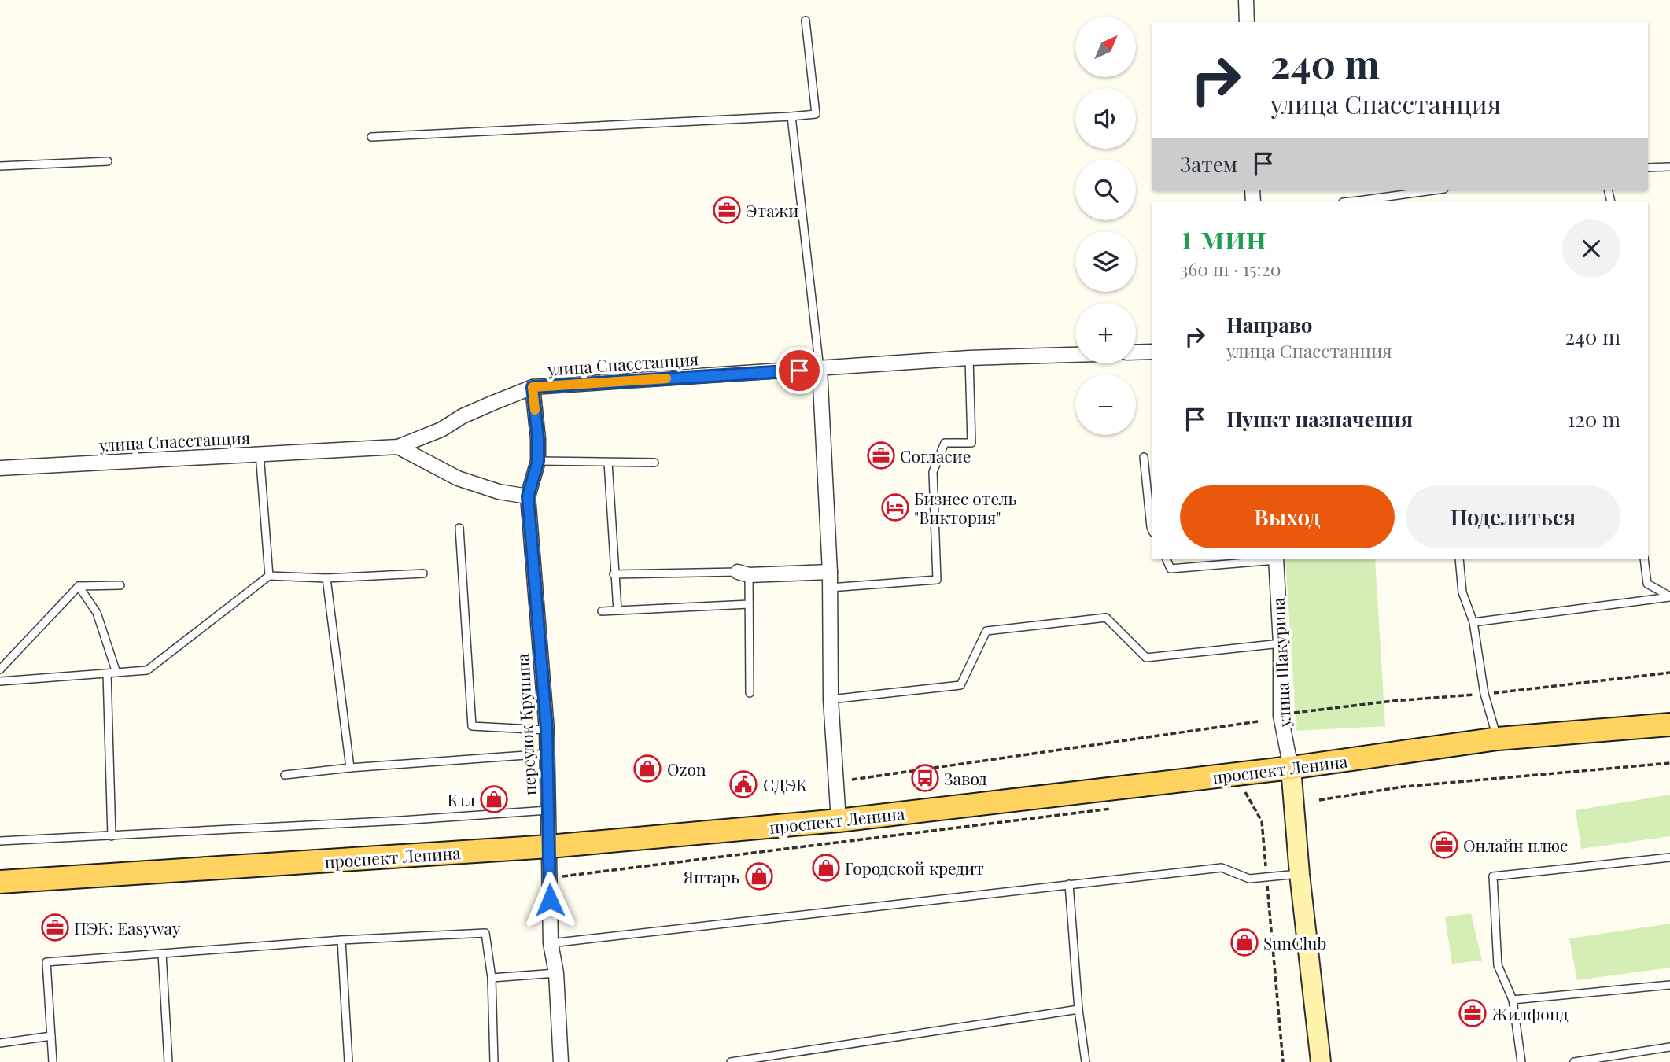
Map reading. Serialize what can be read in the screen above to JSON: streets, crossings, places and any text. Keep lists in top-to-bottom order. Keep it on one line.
{"streets":{"main road":["улица Шакурина","проспект Ленина"],"street":["улица Спасстанция","переулок Крупина"]},"crossings":[["улица Спасстанция","переулок Крупина"],["улица Шакурина","проспект Ленина"],["переулок Крупина","проспект Ленина"]],"places":{"office":["Этажи","Согласие","Онлайн плюс","ПЭК: Easyway","Жилфонд"],"hotel":["Бизнес отель \"Виктория\""],"shop":["Ozon","Ктл","Городской кредит","Янтарь","SunClub"],"bus stop":["Завод"],"public building":["СДЭК"]},"north":"top right","page":{"map_buttons":["+","−"],"turn":["240 m","улица Спасстанция"],"then":"Затем","heading":["1 мин","360 m · 15:20"],"list":[{"name":"Направо","note":"улица Спасстанция","value":"240 m"},{"name":"Пункт назначения","value":"120 m"}],"buttons":["Выход","Поделиться"]}}
